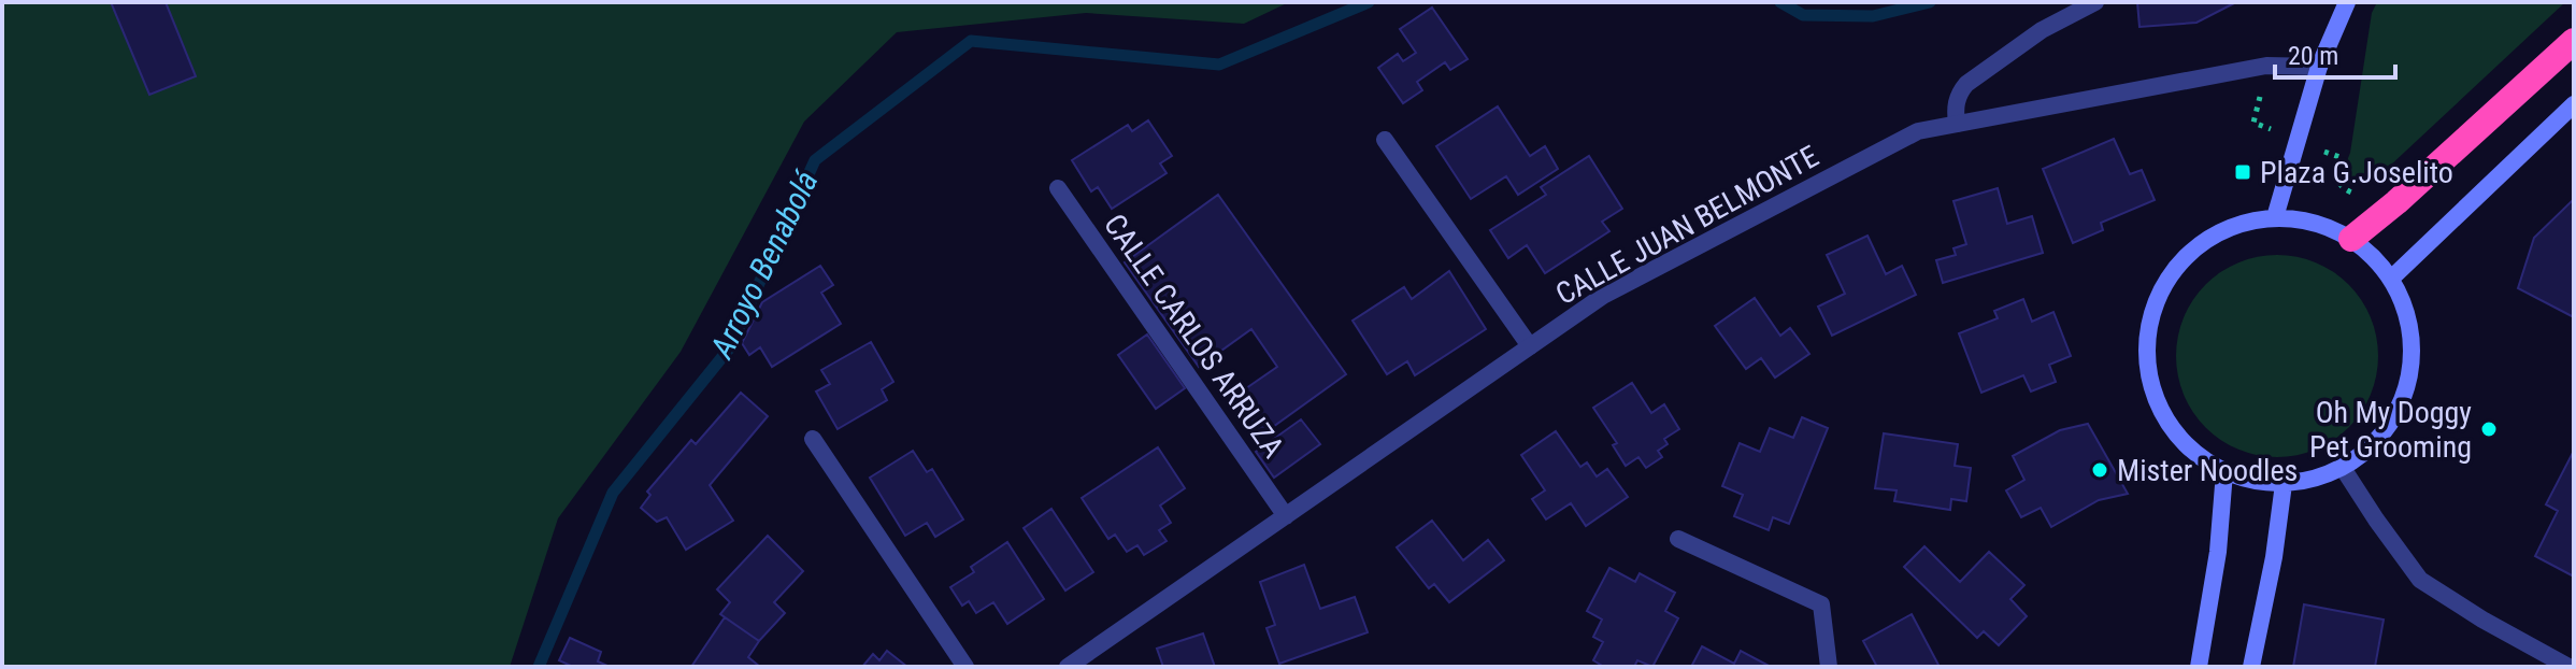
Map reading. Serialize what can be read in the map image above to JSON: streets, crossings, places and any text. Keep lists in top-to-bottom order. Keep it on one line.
{"streets":{"street":["CALLE JUAN BELMONTE","CALLE CARLOS ARRUZA"]},"crossings":[["CALLE JUAN BELMONTE","CALLE CARLOS ARRUZA"]],"water":["Arroyo Benabolá"],"places":{"transit":["Plaza G.Joselito"],"other":["Oh My Doggy Pet Grooming","Mister Noodles"]},"scale_bar":"20 m"}
